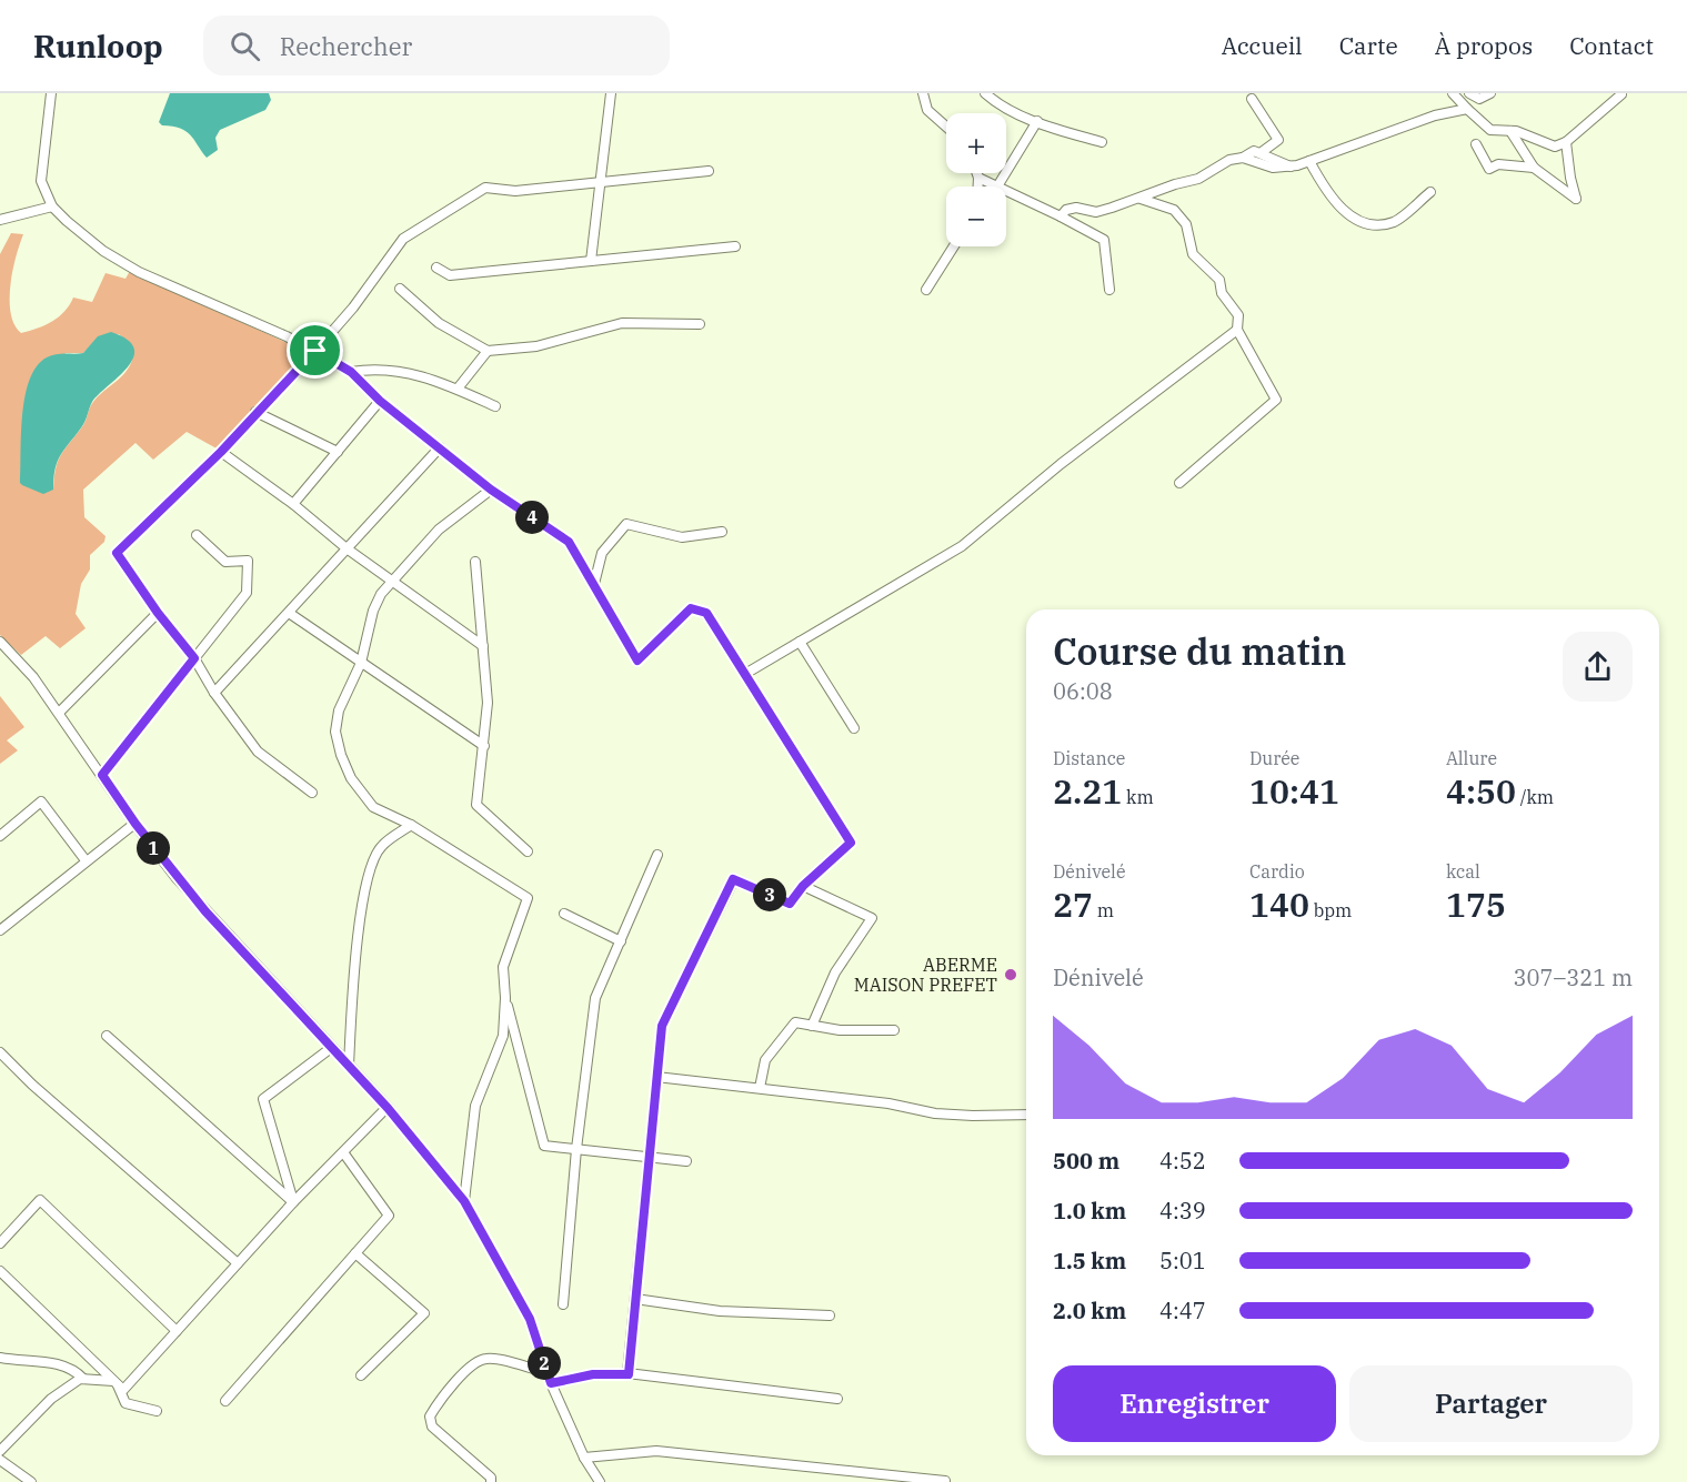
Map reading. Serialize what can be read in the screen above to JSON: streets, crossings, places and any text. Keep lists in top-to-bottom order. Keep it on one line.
{"places":["ABERME MAISON PREFET"],"page":{"header":"Runloop","search":"Rechercher","nav":["Accueil","Carte","À propos","Contact"],"map_buttons":["+","−"],"pins":["4","1","3","2"],"heading":["Course du matin","06:08"],"stats":[["Distance","2.21 km"],["Durée","10:41"],["Allure","4:50 /km"],["Dénivelé","27 m"],["Cardio","140 bpm"],["kcal","175"]],"chart":["Dénivelé","307–321 m"],"list":[{"name":"500 m","note":"4:52"},{"name":"1.0 km","note":"4:39"},{"name":"1.5 km","note":"5:01"},{"name":"2.0 km","note":"4:47"}],"buttons":["Enregistrer","Partager"]}}
